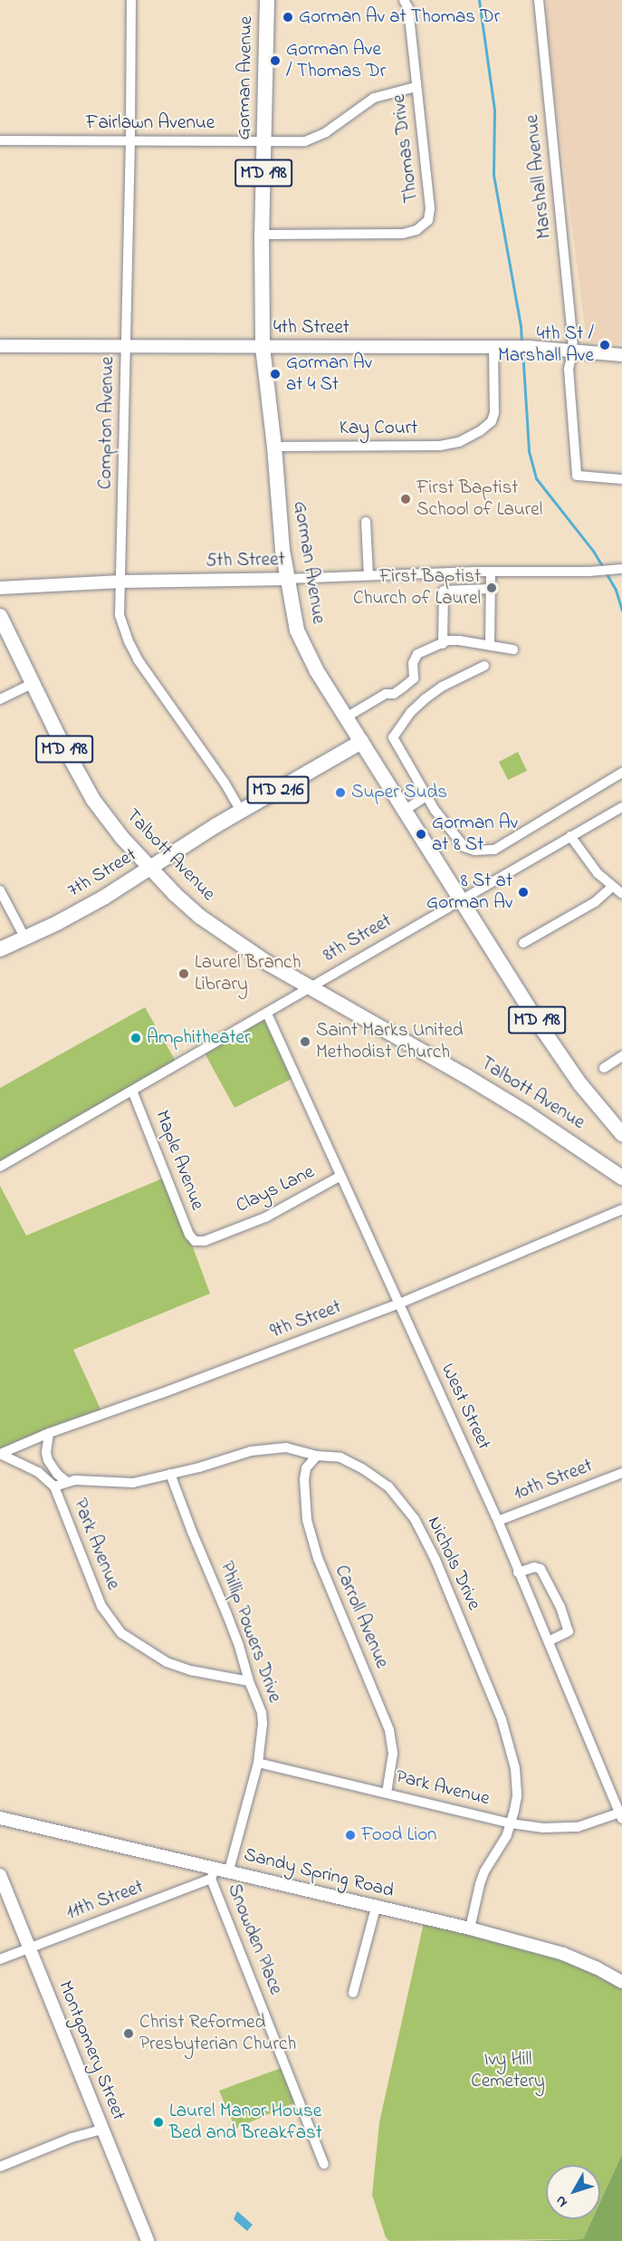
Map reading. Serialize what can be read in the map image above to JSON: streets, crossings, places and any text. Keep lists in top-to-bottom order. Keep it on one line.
{"streets":{"main road":["Gorman Avenue","MD 198","MD 216","Talbott Avenue","7th Street"],"street":["Fairlawn Avenue","Thomas Drive","Marshall Avenue","4th Street","Compton Avenue","Kay Court","5th Street","8th Street","Maple Avenue","Clays Lane","9th Street","West Street","10th Street","Park Avenue","Nichols Drive","Carroll Avenue","Phillip Powers Drive","Sandy Spring Road","11th Street","Snowden Place","Montgomery Street"]},"crossings":[["Gorman Avenue","Fairlawn Avenue"],["Gorman Avenue","Thomas Drive"],["Gorman Avenue","4th Street"],["Gorman Avenue","Kay Court"],["Gorman Avenue","5th Street"],["Gorman Avenue","7th Street"],["Gorman Avenue","8th Street"],["Fairlawn Avenue","Thomas Drive"],["Fairlawn Avenue","Compton Avenue"],["Marshall Avenue","4th Street"],["4th Street","Compton Avenue"],["4th Street","Kay Court"],["Compton Avenue","5th Street"],["Compton Avenue","7th Street"],["Talbott Avenue","7th Street"],["Talbott Avenue","8th Street"],["8th Street","Maple Avenue"],["8th Street","West Street"],["Maple Avenue","Clays Lane"],["Clays Lane","West Street"],["9th Street","West Street"],["9th Street","Park Avenue"],["West Street","10th Street"],["West Street","Park Avenue"],["Park Avenue","Nichols Drive"],["Park Avenue","Carroll Avenue"],["Park Avenue","Phillip Powers Drive"],["Nichols Drive","Carroll Avenue"],["Nichols Drive","Phillip Powers Drive"],["Nichols Drive","Sandy Spring Road"],["Phillip Powers Drive","Sandy Spring Road"],["Sandy Spring Road","11th Street"],["Sandy Spring Road","Snowden Place"],["11th Street","Snowden Place"],["11th Street","Montgomery Street"]],"parks":["Ivy Hill Cemetery"],"places":["Gorman Av at Thomas Dr","Gorman Ave / Thomas Dr","4th St / Marshall Ave","Gorman Av at 4 St","First Baptist School of Laurel","First Baptist Church of Laurel","Super Suds","Gorman Av at 8 St","8 St at Gorman Av","Laurel Branch Library","Amphitheater","Saint Marks United Methodist Church","Food Lion","Christ Reformed Presbyterian Church","Laurel Manor House Bed and Breakfast"],"north":"bottom left"}
